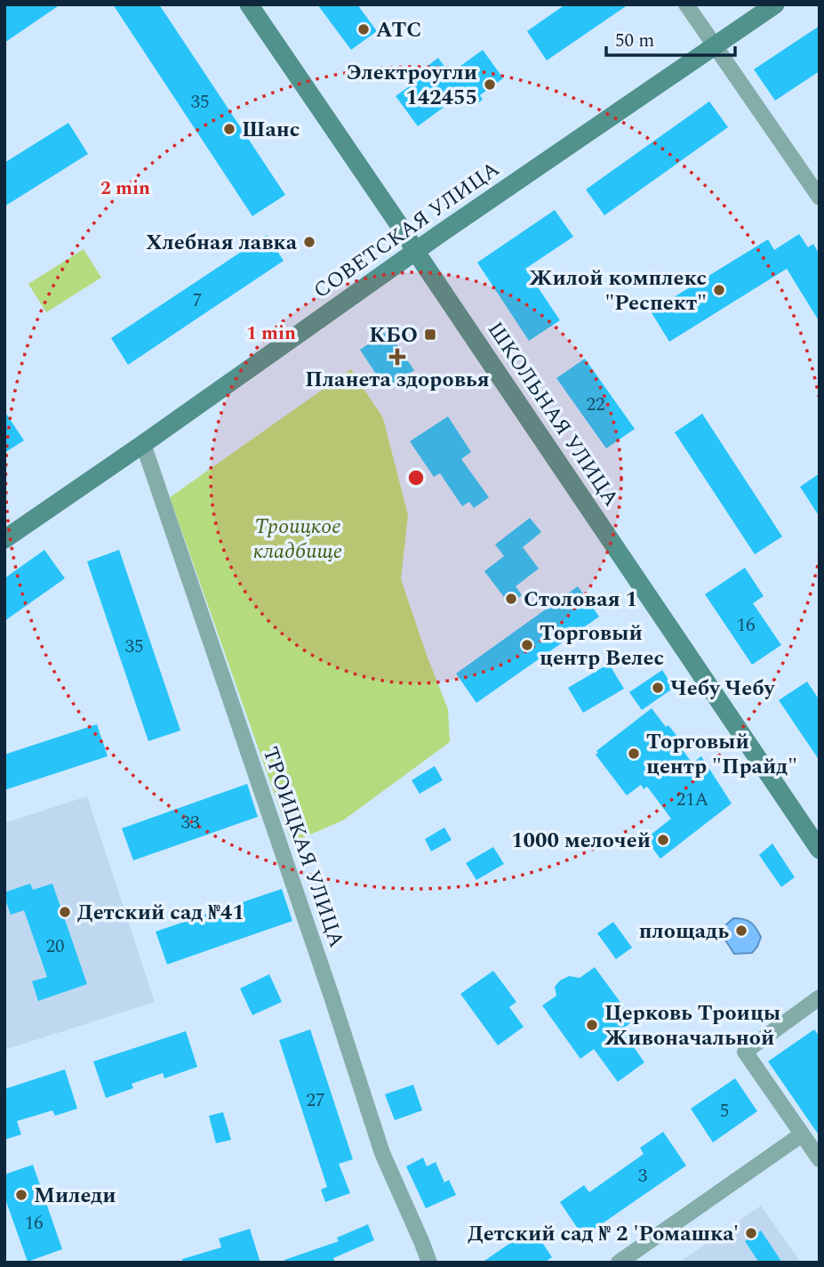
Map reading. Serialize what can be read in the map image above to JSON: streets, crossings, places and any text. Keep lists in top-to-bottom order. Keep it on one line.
{"streets":{"main road":["СОВЕТСКАЯ УЛИЦА","ШКОЛЬНАЯ УЛИЦА"],"street":["ТРОИЦКАЯ УЛИЦА"]},"crossings":[["СОВЕТСКАЯ УЛИЦА","ШКОЛЬНАЯ УЛИЦА"],["СОВЕТСКАЯ УЛИЦА","ТРОИЦКАЯ УЛИЦА"]],"parks":["Троицкое кладбище"],"places":{"other":["АТС","Электроугли 142455","Шанс","Хлебная лавка","Жилой комплекс \"Респект\"","Столовая 1","Торговый центр Велес","Чебу Чебу","Торговый центр \"Прайд\"","1000 мелочей","Детский сад №41","площадь","Церковь Троицы Живоначальной","Миледи","Детский сад № 2 'Ромашка'"],"transit":["КБО"],"health":["Планета здоровья"]},"house_numbers":["35","7","22","16","35","21А","33","20","27","5","3","16"],"scale_bar":"50 m","rings":["2 min","1 min"]}
